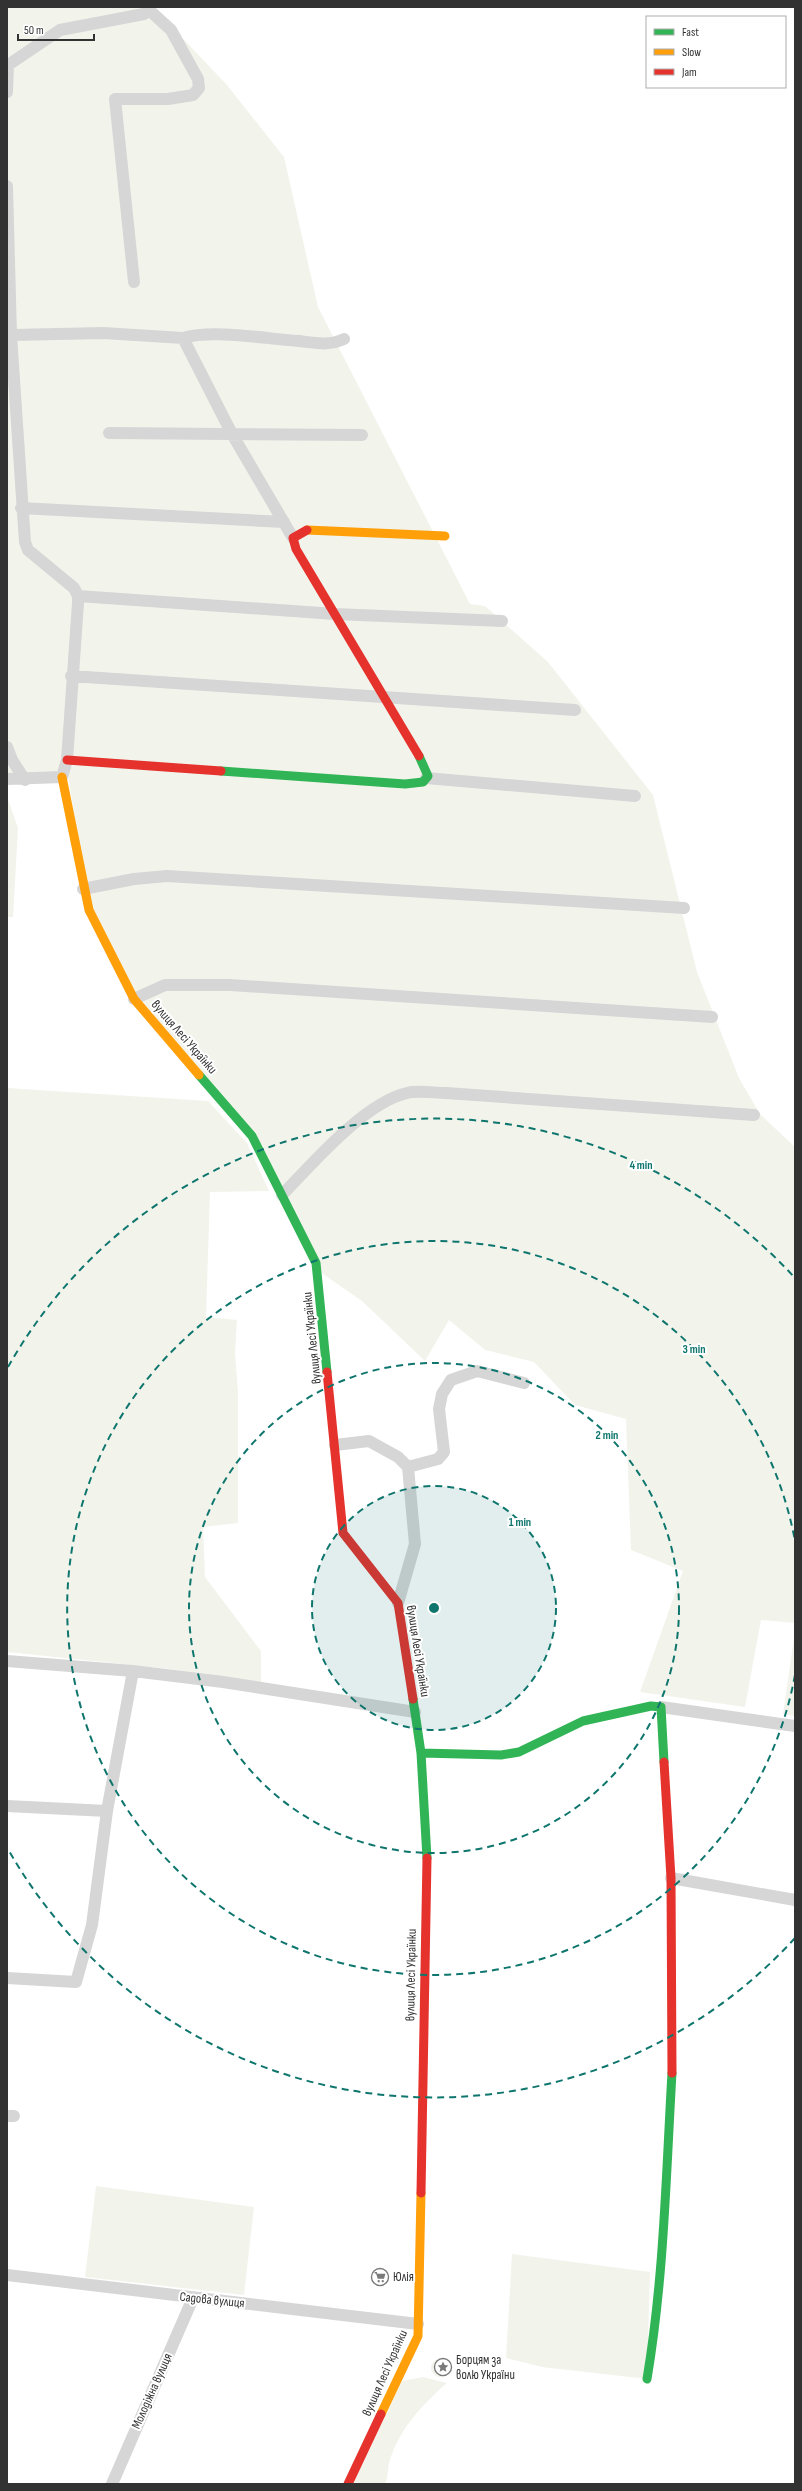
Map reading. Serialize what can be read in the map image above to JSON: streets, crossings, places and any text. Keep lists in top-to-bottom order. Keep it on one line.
{"streets":{"street":["вулиця Лесі Українки","Садова вулиця","Молодіжна вулиця"]},"crossings":[["вулиця Лесі Українки","Садова вулиця"],["Садова вулиця","Молодіжна вулиця"]],"places":{"supermarket":["Юлія"],"place":["Борцям за волю України"]},"legend":["Fast","Slow","Jam"],"scale_bar":"50 m","rings":["4 min","3 min","2 min","1 min"]}
